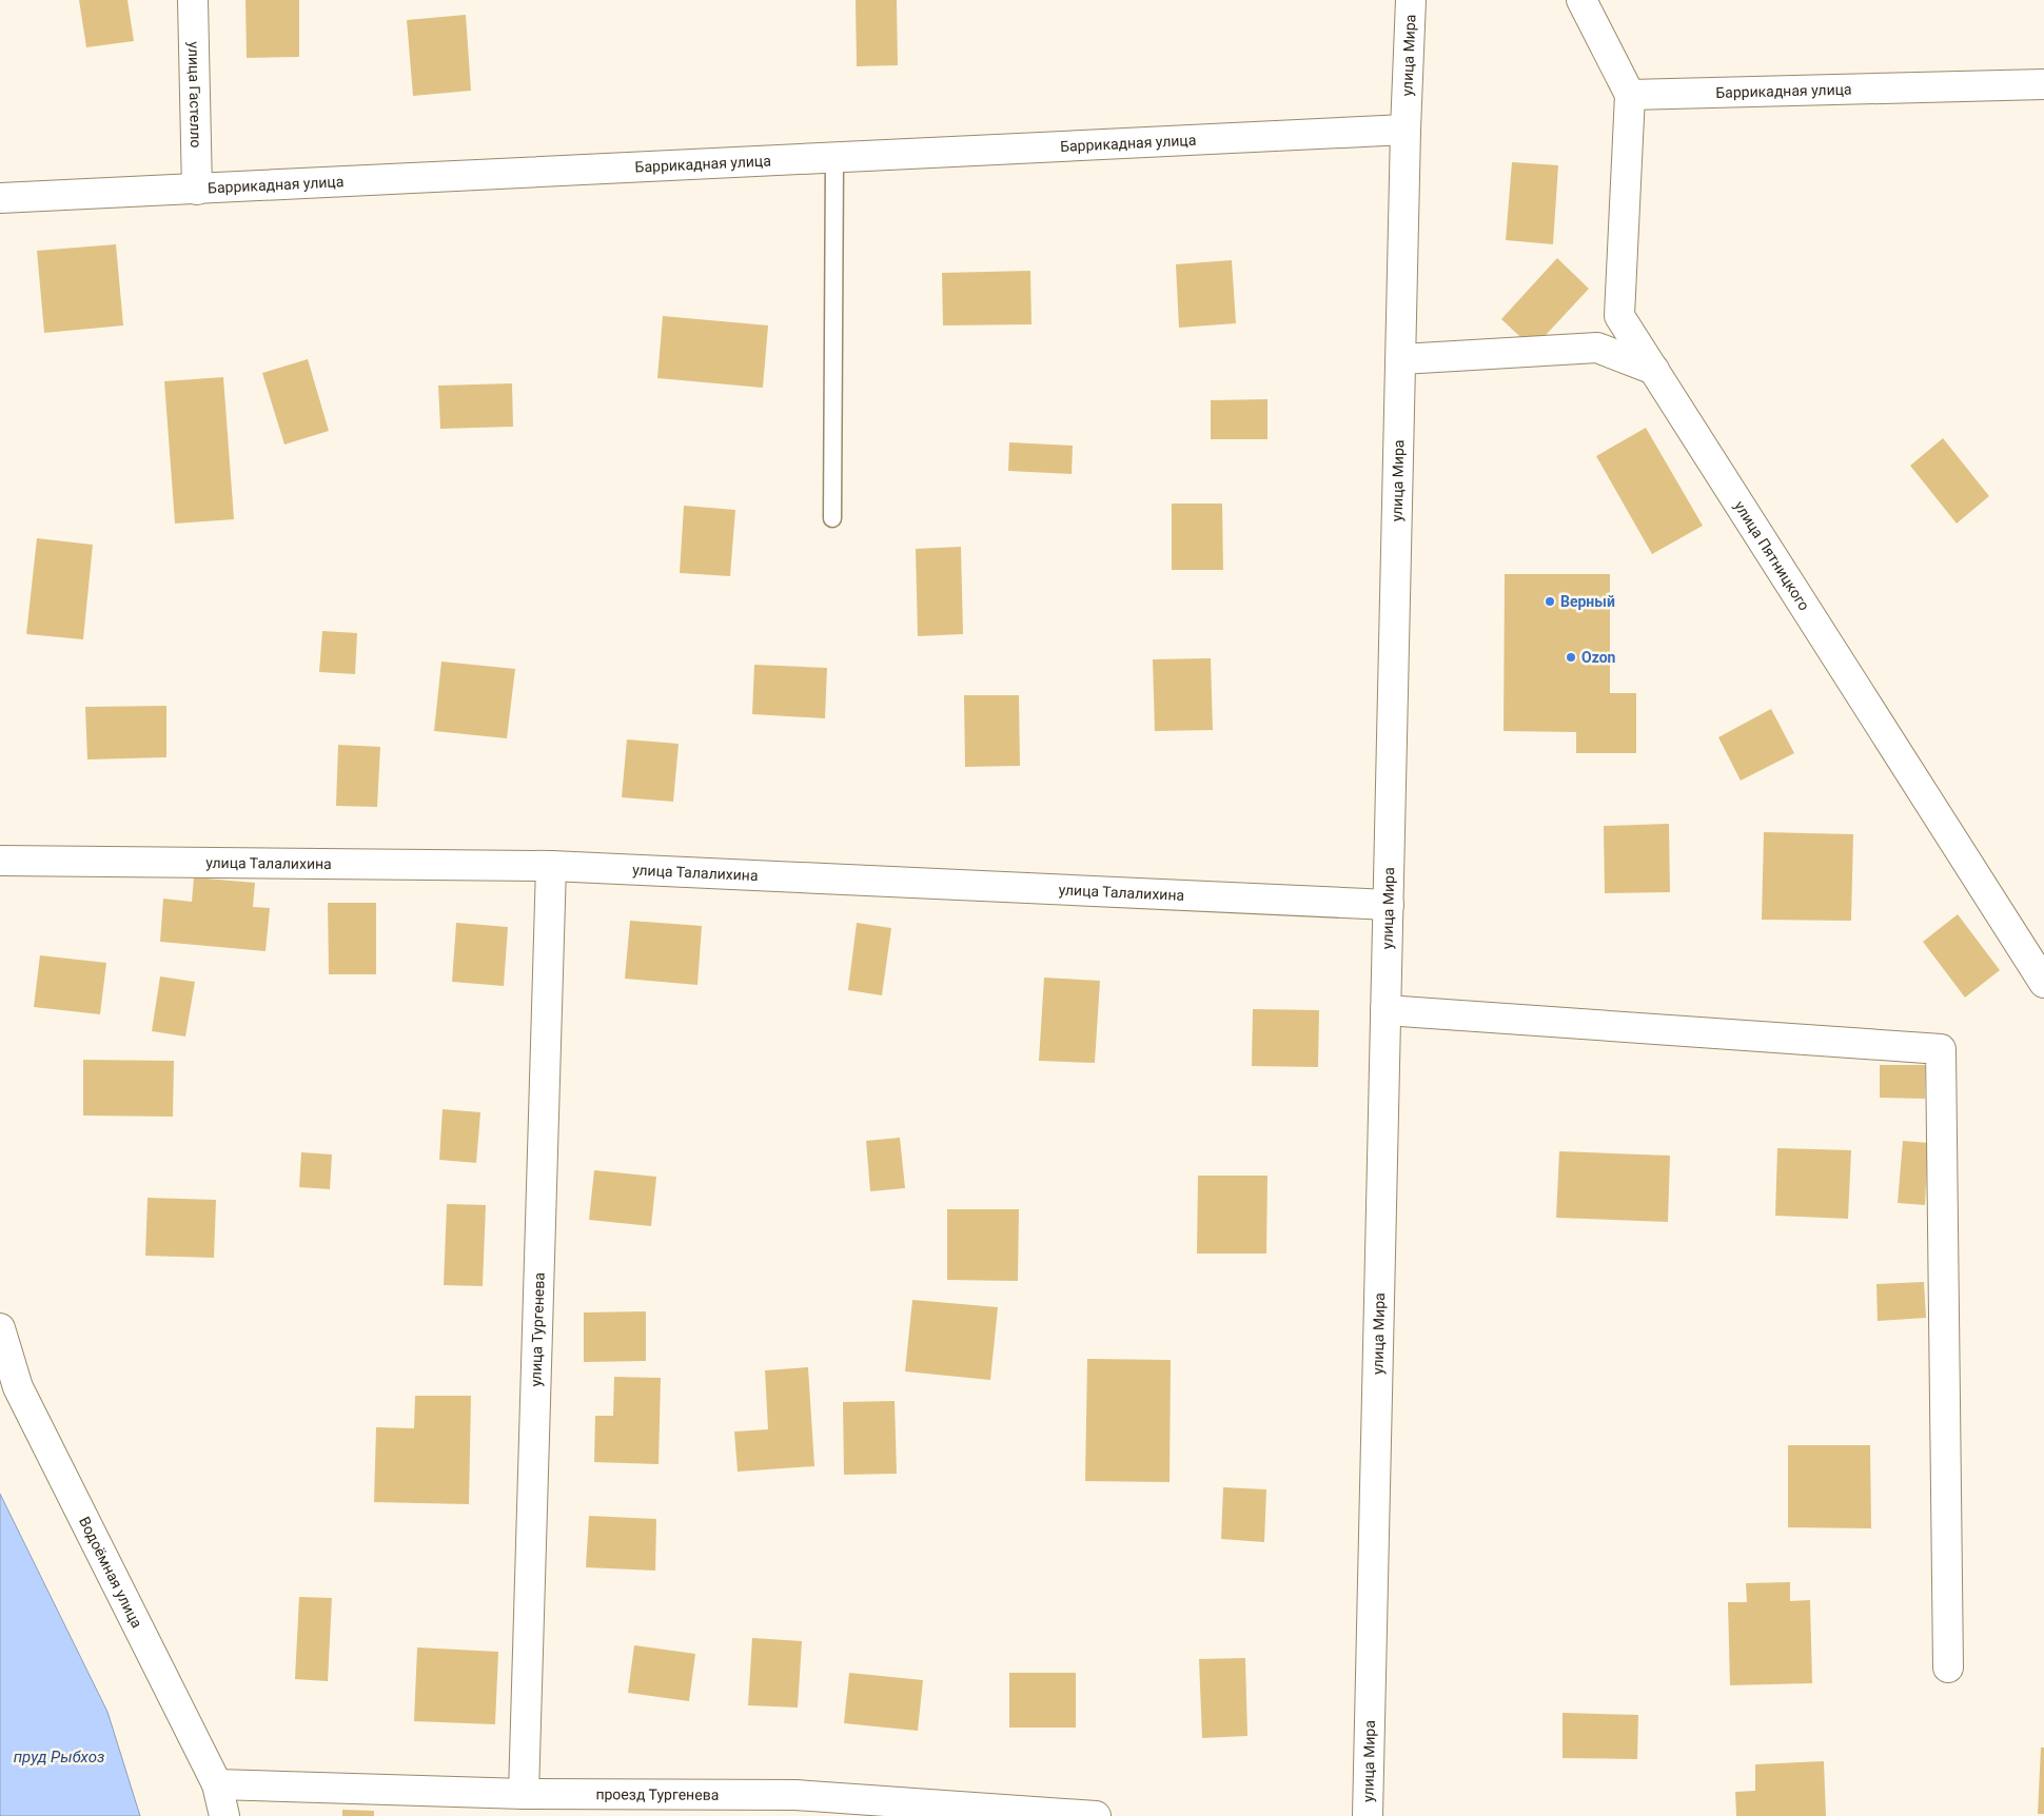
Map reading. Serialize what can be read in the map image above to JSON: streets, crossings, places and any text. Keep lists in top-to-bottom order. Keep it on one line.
{"streets":{"street":["улица Мира","Баррикадная улица","улица Гастелло","улица Пятницкого","улица Талалихина","улица Тургенева","Водоёмная улица","проезд Тургенева"]},"crossings":[["улица Мира","Баррикадная улица"],["улица Мира","улица Талалихина"],["Баррикадная улица","улица Гастелло"],["Баррикадная улица","улица Пятницкого"],["улица Талалихина","улица Тургенева"],["улица Тургенева","проезд Тургенева"],["Водоёмная улица","проезд Тургенева"]],"water":["пруд Рыбхоз"],"places":["Верный","Ozon"]}
